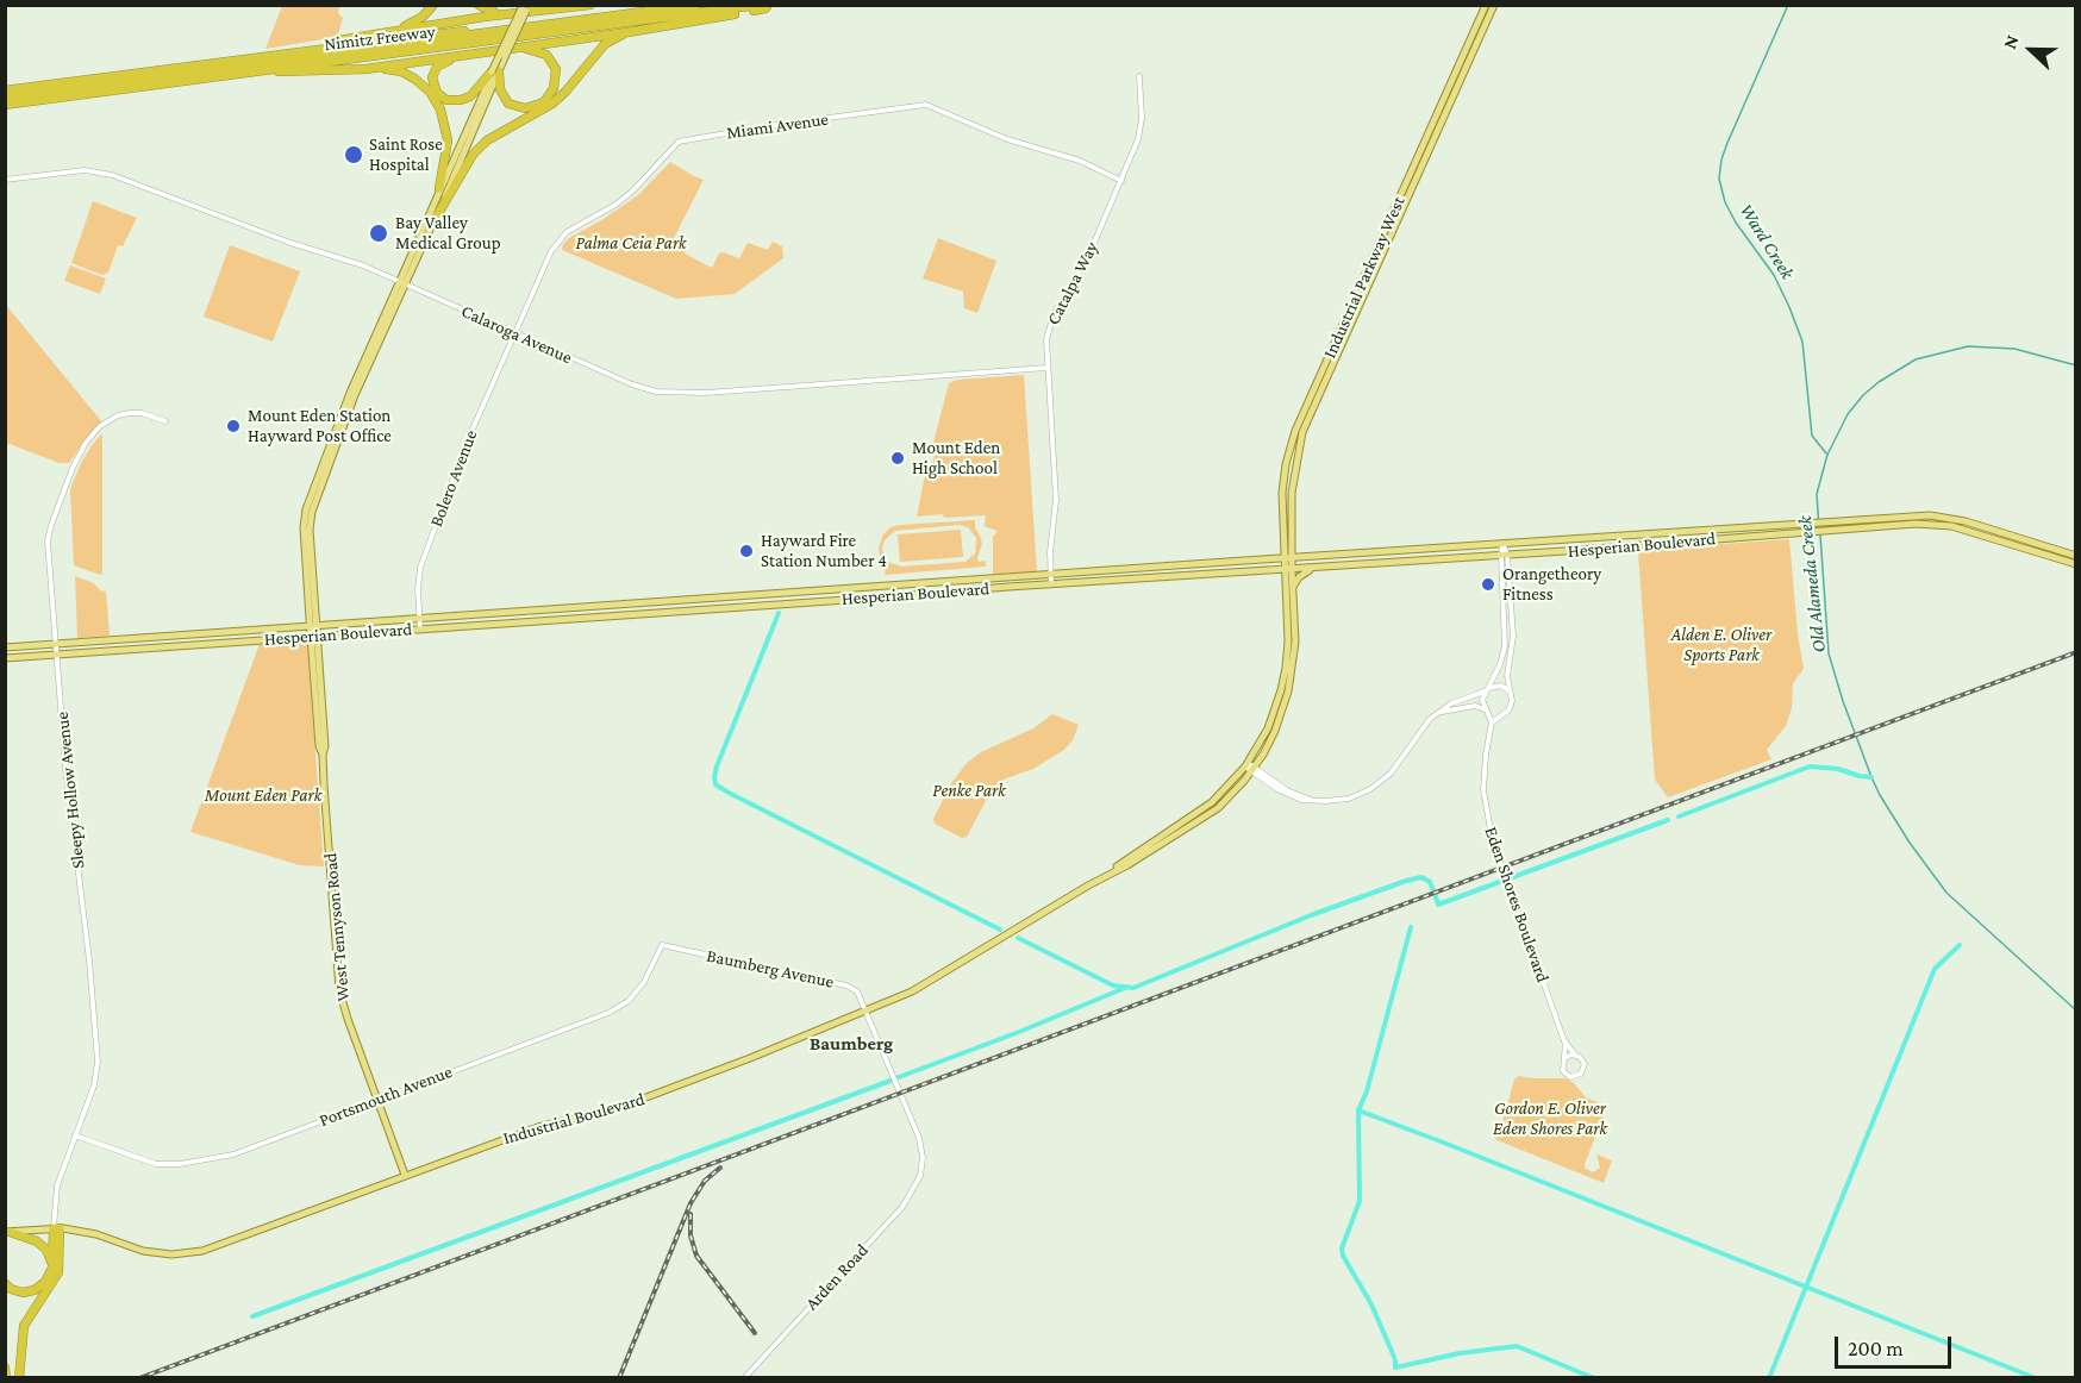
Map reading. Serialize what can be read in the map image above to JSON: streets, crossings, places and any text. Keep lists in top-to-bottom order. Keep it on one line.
{"streets":{"highway":["Nimitz Freeway"],"main road":["Industrial Parkway West","Hesperian Boulevard","West Tennyson Road","Industrial Boulevard"],"street":["Miami Avenue","Catalpa Way","Calaroga Avenue","Bolero Avenue","Sleepy Hollow Avenue","Eden Shores Boulevard","Baumberg Avenue","Portsmouth Avenue","Arden Road"]},"crossings":[["Miami Avenue","Catalpa Way"],["Miami Avenue","Calaroga Avenue"],["Miami Avenue","Bolero Avenue"],["Industrial Parkway West","Hesperian Boulevard"],["Industrial Parkway West","Industrial Boulevard"],["Catalpa Way","Calaroga Avenue"],["Catalpa Way","Hesperian Boulevard"],["Calaroga Avenue","Bolero Avenue"],["Calaroga Avenue","West Tennyson Road"],["Bolero Avenue","Hesperian Boulevard"],["Hesperian Boulevard","Sleepy Hollow Avenue"],["Hesperian Boulevard","West Tennyson Road"],["Hesperian Boulevard","Industrial Boulevard"],["Sleepy Hollow Avenue","Portsmouth Avenue"],["Sleepy Hollow Avenue","Industrial Boulevard"],["West Tennyson Road","Portsmouth Avenue"],["West Tennyson Road","Industrial Boulevard"],["Baumberg Avenue","Portsmouth Avenue"],["Baumberg Avenue","Industrial Boulevard"],["Baumberg Avenue","Arden Road"]],"districts":["Baumberg"],"water":["Ward Creek","Old Alameda Creek"],"parks":["Palma Ceia Park","Alden E. Oliver Sports Park","Penke Park","Mount Eden Park","Gordon E. Oliver Eden Shores Park"],"places":["Saint Rose Hospital","Bay Valley Medical Group","Mount Eden Station Hayward Post Office","Mount Eden High School","Hayward Fire Station Number 4","Orangetheory Fitness"],"scale_bar":"200 m","north":"left"}
